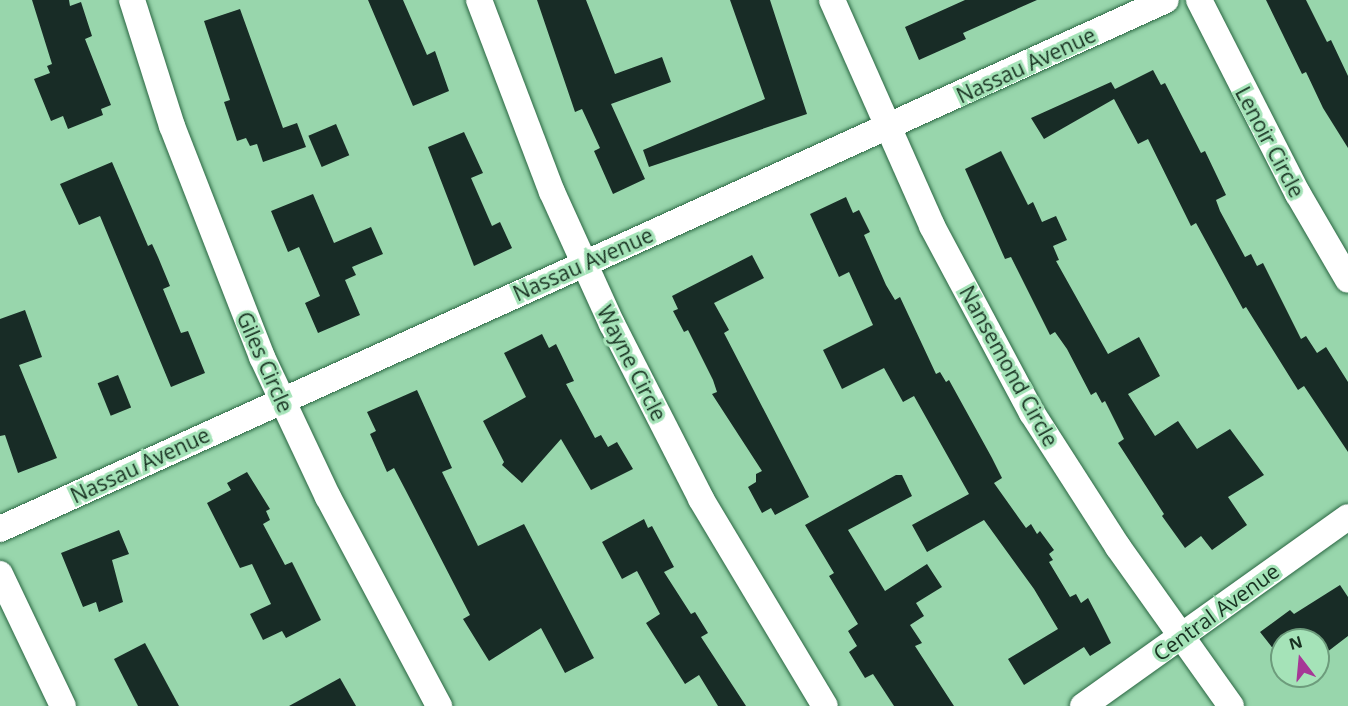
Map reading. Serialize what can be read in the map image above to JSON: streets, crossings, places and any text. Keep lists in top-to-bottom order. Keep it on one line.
{"streets":{"street":["Nassau Avenue","Lenoir Circle","Giles Circle","Wayne Circle","Nansemond Circle","Central Avenue"]},"crossings":[["Nassau Avenue","Giles Circle"],["Nassau Avenue","Wayne Circle"],["Nassau Avenue","Nansemond Circle"],["Nansemond Circle","Central Avenue"]],"north":"top"}
